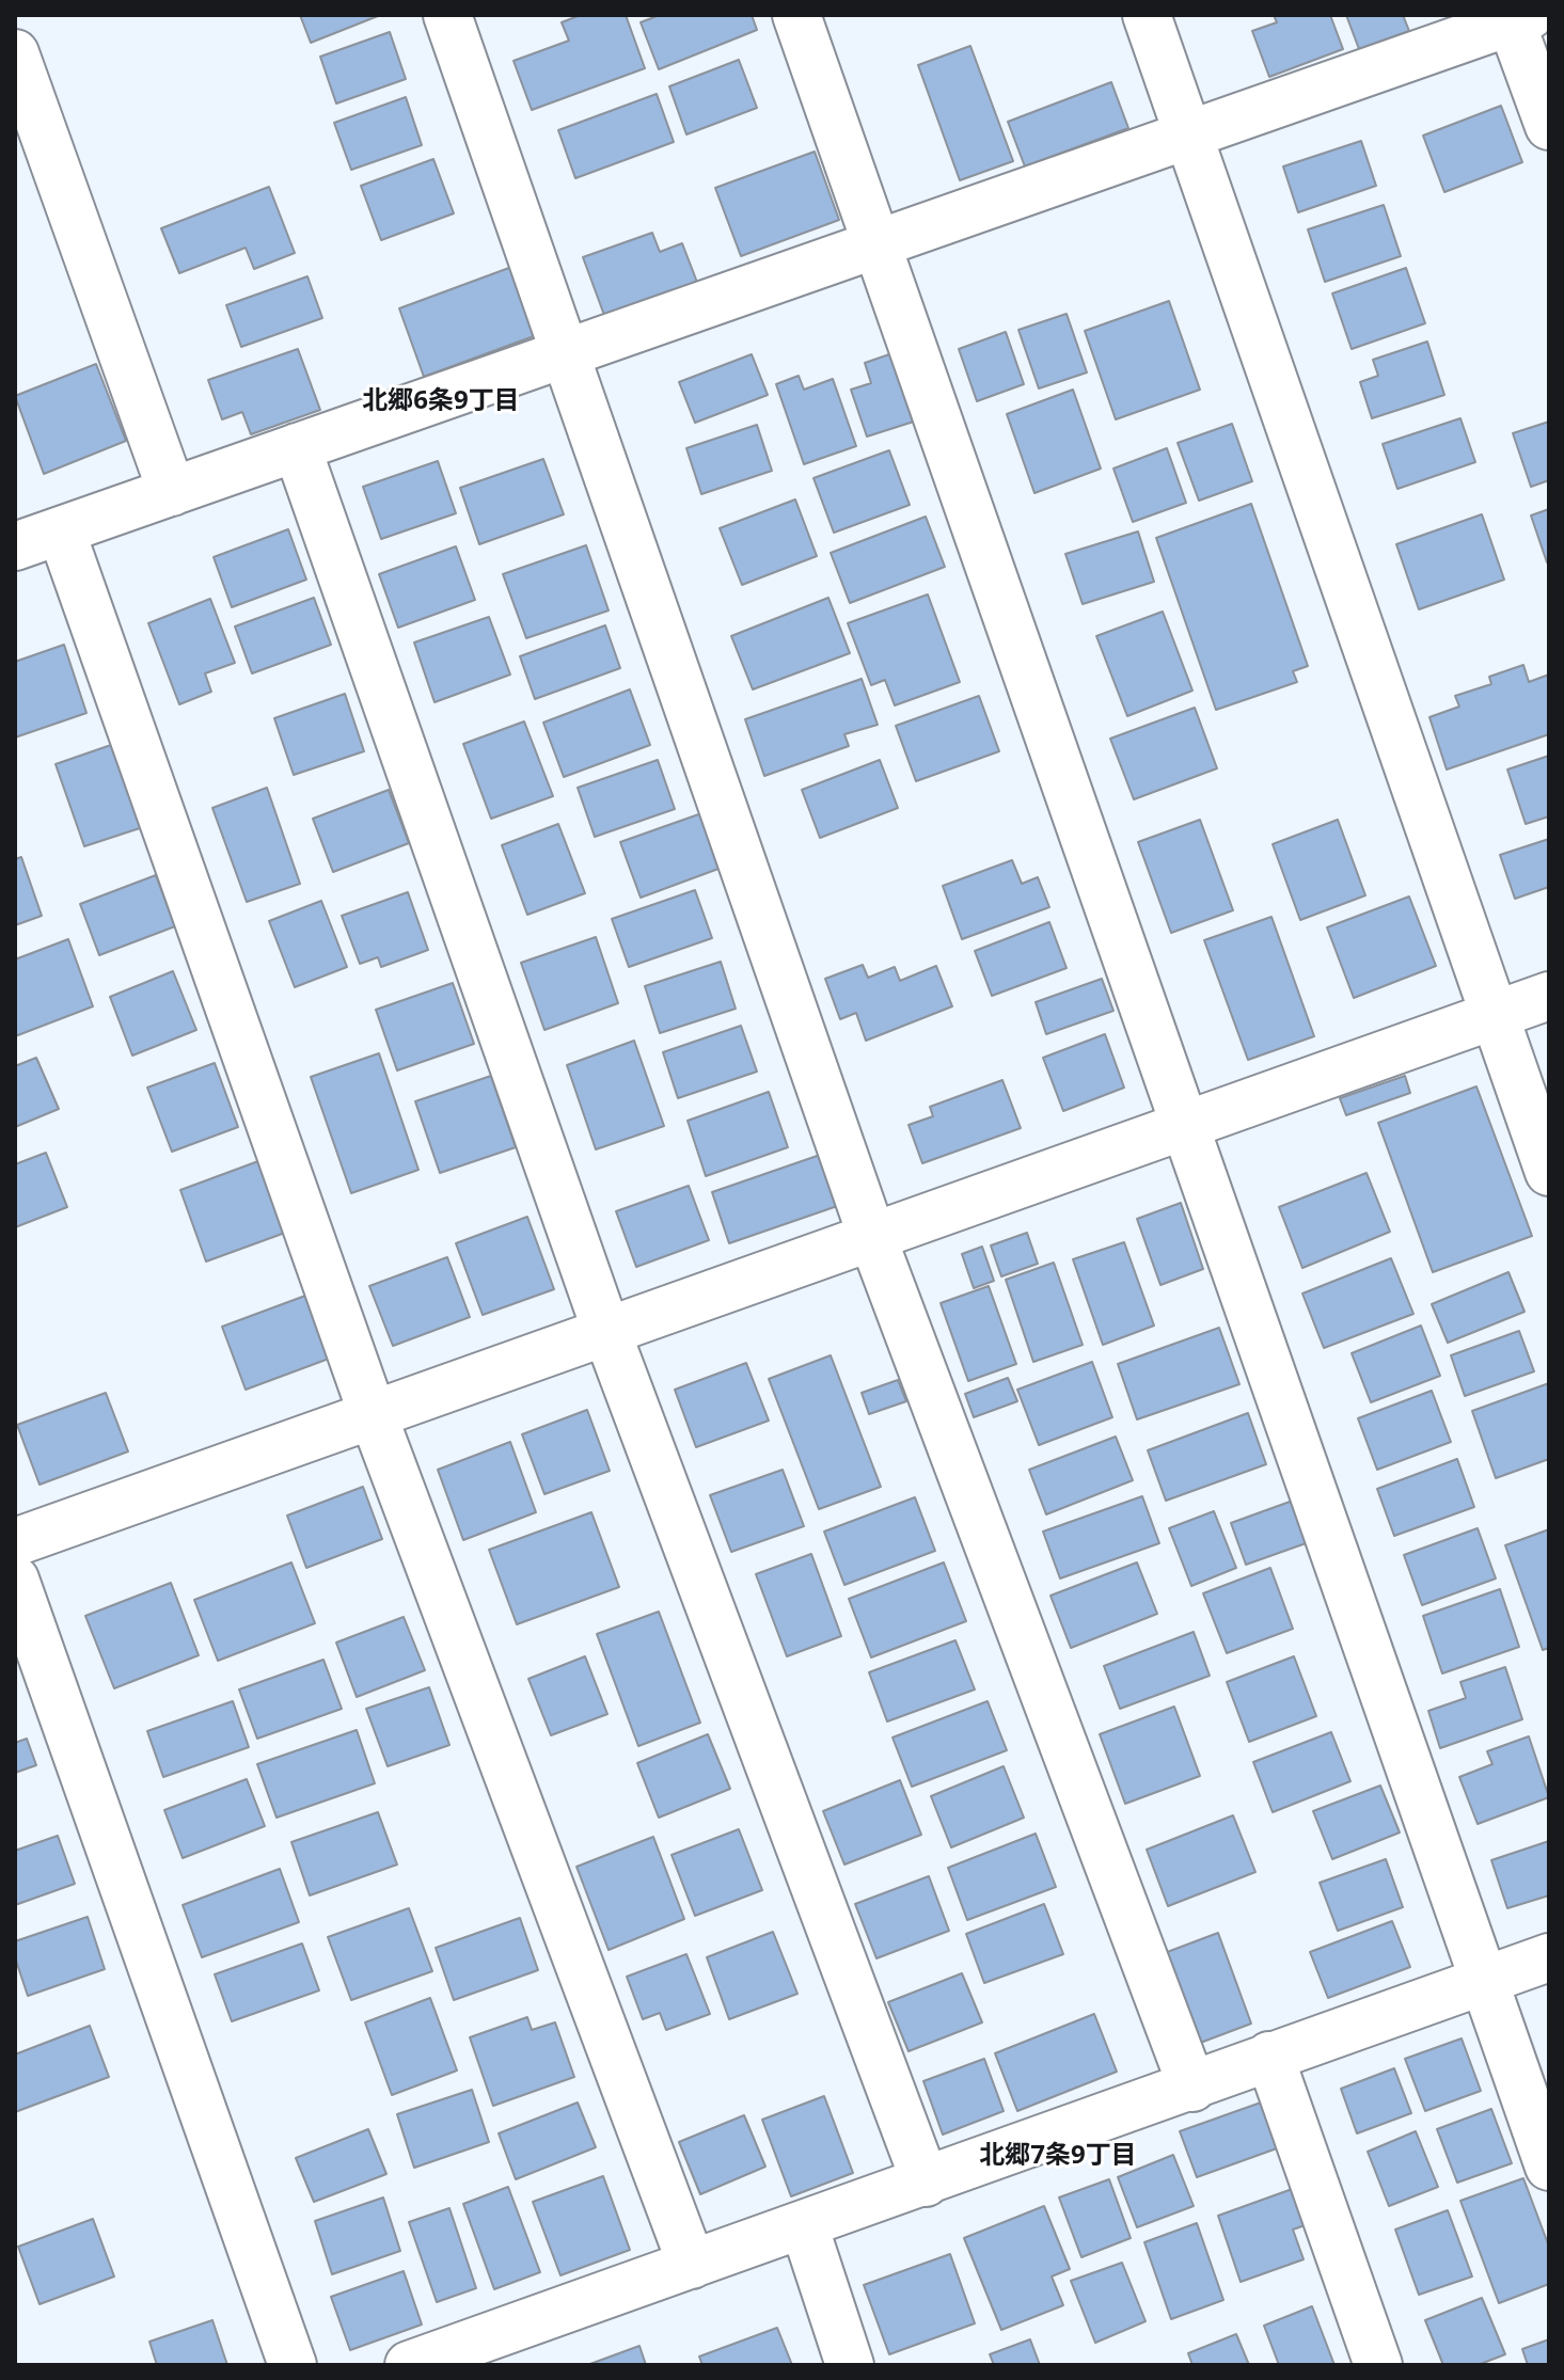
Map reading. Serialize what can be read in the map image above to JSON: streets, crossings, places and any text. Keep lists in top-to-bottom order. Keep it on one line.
{"districts":["北郷6条9丁目","北郷7条9丁目"]}
